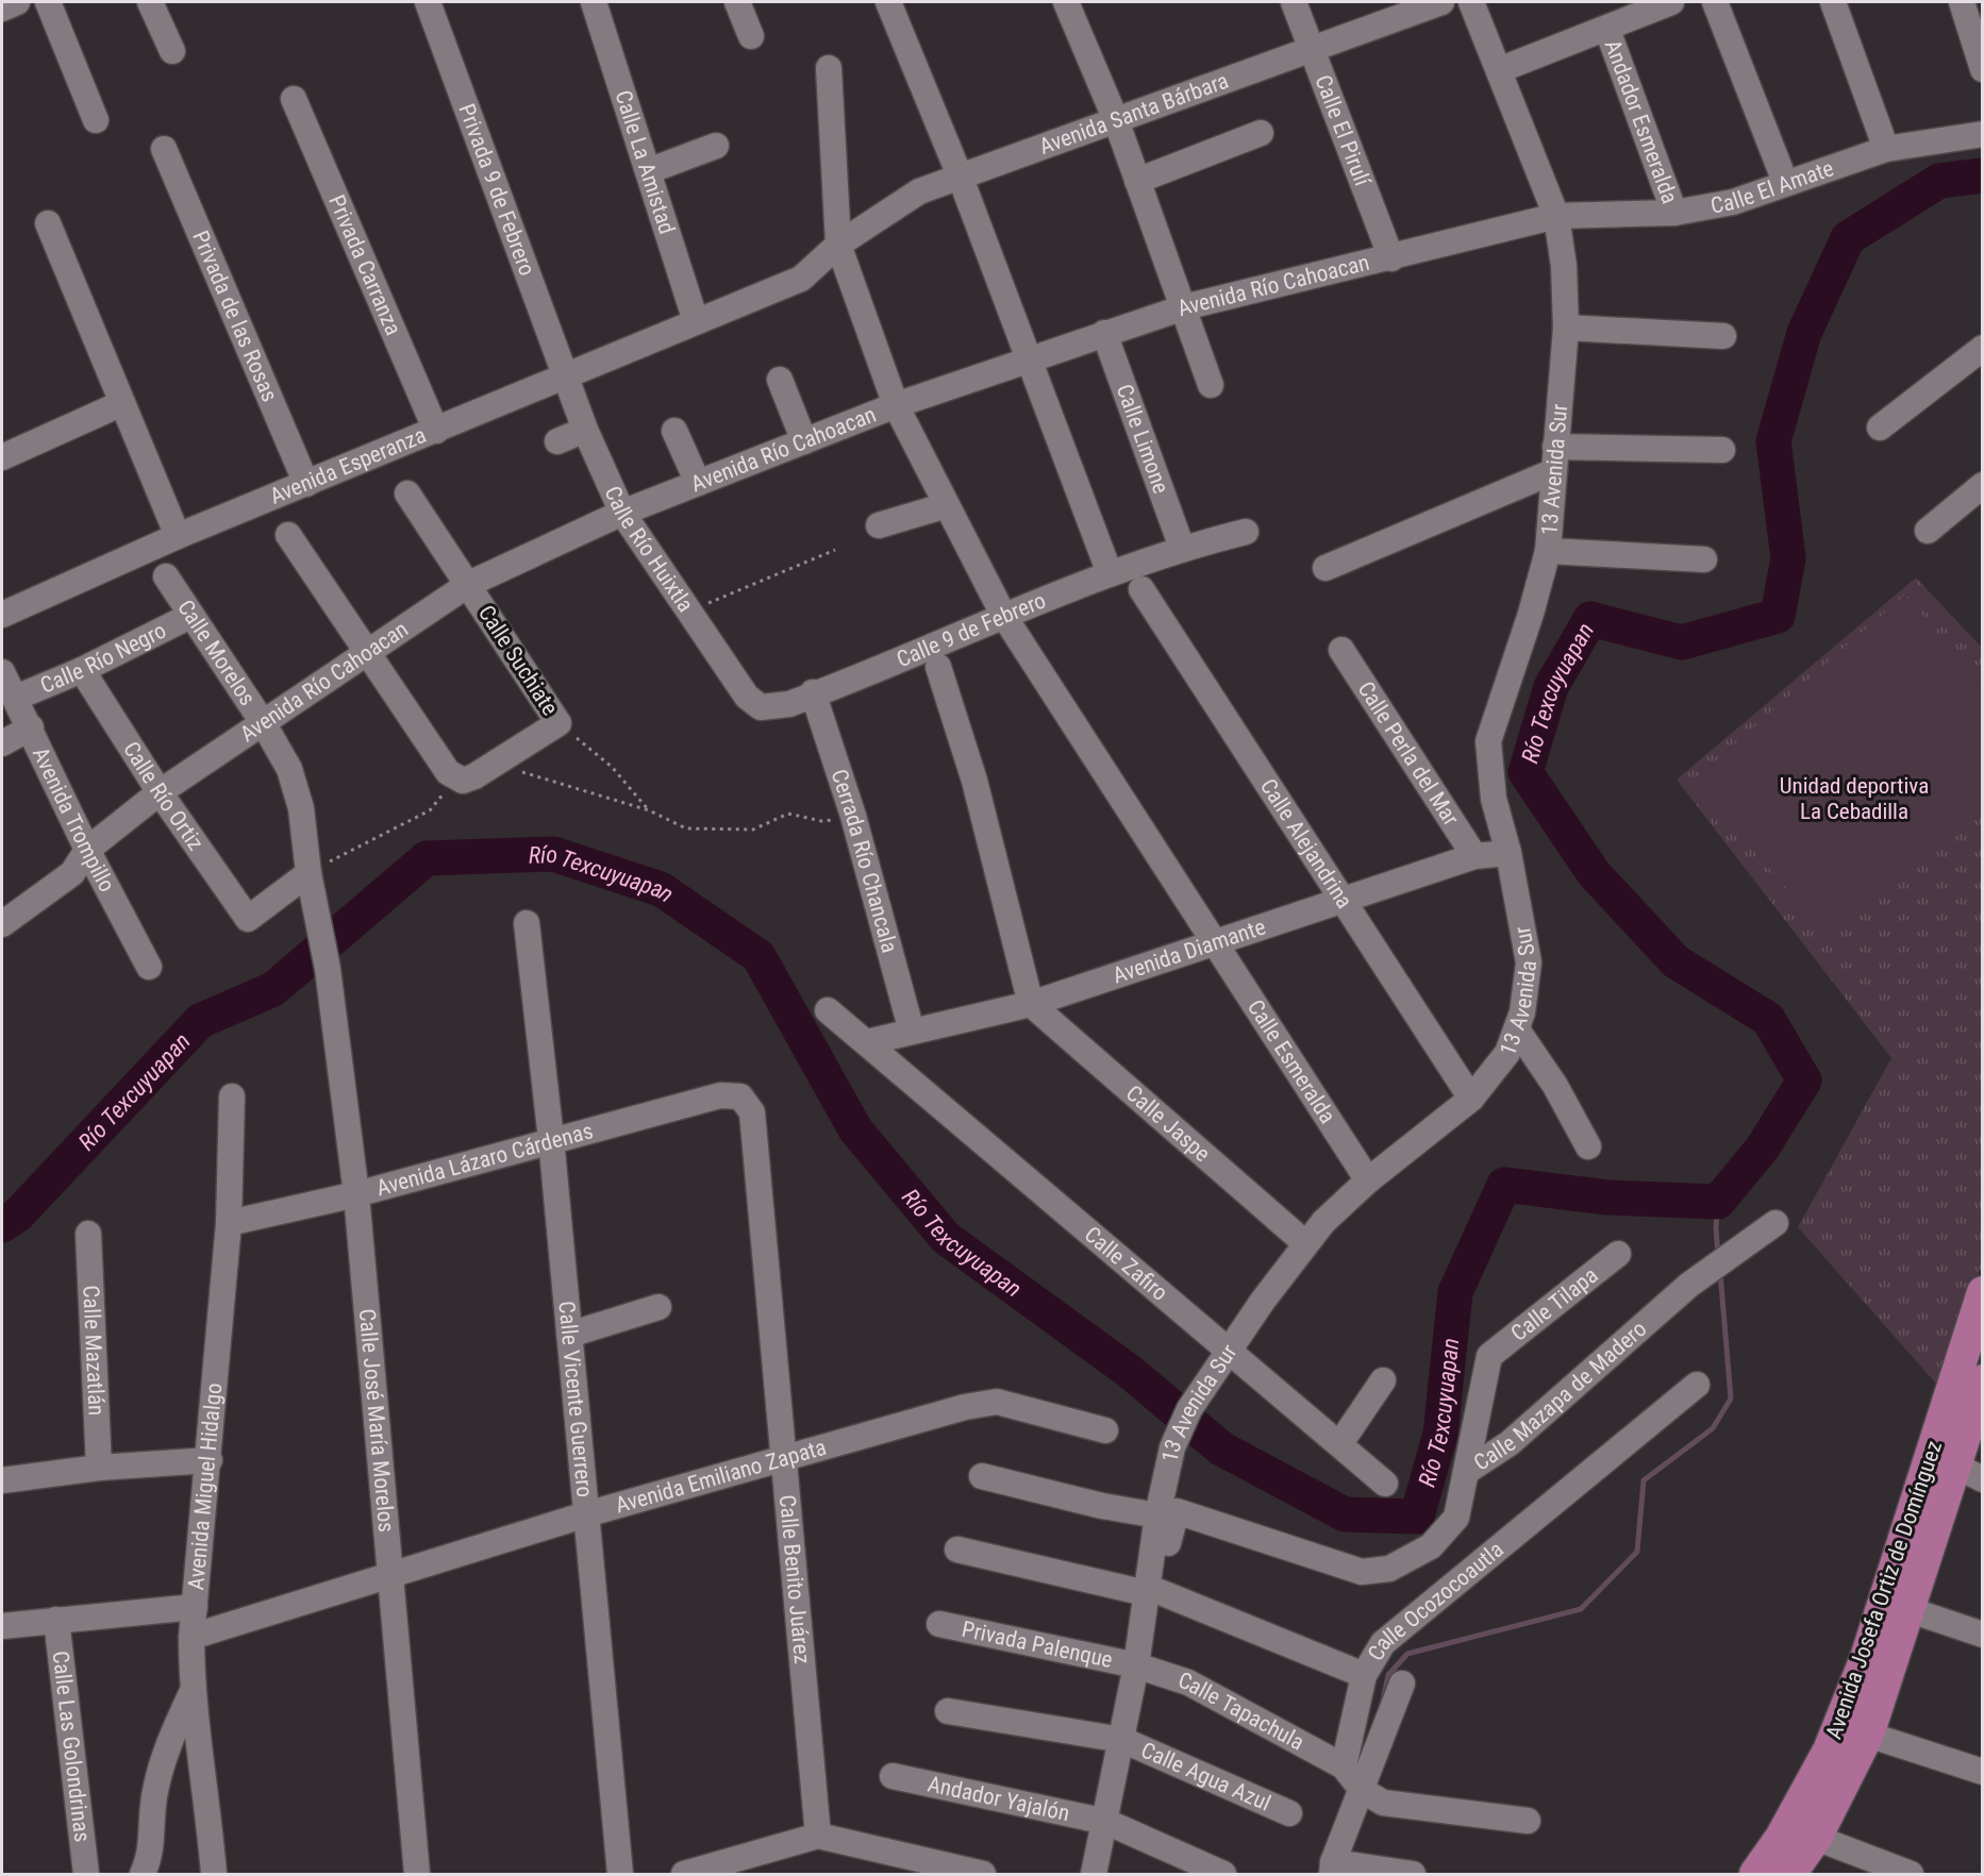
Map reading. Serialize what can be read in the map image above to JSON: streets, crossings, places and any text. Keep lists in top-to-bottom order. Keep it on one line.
{"streets":{"main road":["Avenida Josefa Ortiz de Domínguez"],"street":["Avenida Santa Bárbara","Andador Esmeralda","Calle El Pirulí","Calle La Amistad","Calle El Amate","Privada 9 de Febrero","Privada Carranza","Avenida Río Cahoacan","Privada de las Rosas","Calle Limone","Avenida Esperanza","13 Avenida Sur","Calle Río Huixtla","Calle 9 de Febrero","Calle Morelos","Calle Río Negro","Calle Suchiate","Calle Perla del Mar","Calle Río Ortiz","Avenida Trompillo","Calle Alejandrina","Cerrada Río Chancala","Avenida Diamante","Calle Esmeralda","Calle Jaspe","Avenida Lázaro Cárdenas","Calle Zafiro","Calle Tilapa","Calle Mazatlán","Calle Mazapa de Madero","Calle Vicente Guerrero","Calle José María Morelos","Avenida Emiliano Zapata","Avenida Miguel Hidalgo","Calle Benito Juárez","Calle Ocozocoautla","Privada Palenque","Calle Tapachula","Calle Las Golondrinas","Calle Agua Azul","Andador Yajalón"]},"crossings":[["Avenida Santa Bárbara","Calle El Pirulí"],["Avenida Santa Bárbara","Calle La Amistad"],["Avenida Santa Bárbara","Avenida Esperanza"],["Avenida Santa Bárbara","Calle Esmeralda"],["Andador Esmeralda","Calle El Amate"],["Calle El Pirulí","Avenida Río Cahoacan"],["Calle La Amistad","Avenida Esperanza"],["Calle El Amate","Avenida Río Cahoacan"],["Calle El Amate","13 Avenida Sur"],["Privada 9 de Febrero","Avenida Esperanza"],["Privada 9 de Febrero","Calle Río Huixtla"],["Privada Carranza","Avenida Esperanza"],["Avenida Río Cahoacan","Calle Limone"],["Avenida Río Cahoacan","13 Avenida Sur"],["Avenida Río Cahoacan","Calle Río Huixtla"],["Avenida Río Cahoacan","Calle Morelos"],["Avenida Río Cahoacan","Calle Suchiate"],["Avenida Río Cahoacan","Calle Río Ortiz"],["Avenida Río Cahoacan","Avenida Trompillo"],["Avenida Río Cahoacan","Calle Esmeralda"],["Privada de las Rosas","Avenida Esperanza"],["Calle Limone","Calle 9 de Febrero"],["Avenida Esperanza","Calle Río Huixtla"],["13 Avenida Sur","Calle Alejandrina"],["13 Avenida Sur","Avenida Diamante"],["13 Avenida Sur","Calle Esmeralda"],["13 Avenida Sur","Calle Jaspe"],["13 Avenida Sur","Calle Zafiro"],["13 Avenida Sur","Calle Mazapa de Madero"],["13 Avenida Sur","Calle Ocozocoautla"],["13 Avenida Sur","Privada Palenque"],["13 Avenida Sur","Calle Tapachula"],["13 Avenida Sur","Calle Agua Azul"],["13 Avenida Sur","Andador Yajalón"],["Calle Río Huixtla","Calle 9 de Febrero"],["Calle 9 de Febrero","Cerrada Río Chancala"],["Calle 9 de Febrero","Calle Esmeralda"],["Calle Morelos","Calle Río Negro"],["Calle Morelos","Calle Río Ortiz"],["Calle Morelos","Calle José María Morelos"],["Calle Río Negro","Calle Río Ortiz"],["Calle Río Negro","Avenida Trompillo"],["Calle Perla del Mar","Avenida Diamante"],["Calle Alejandrina","Avenida Diamante"],["Cerrada Río Chancala","Avenida Diamante"],["Avenida Diamante","Calle Esmeralda"],["Avenida Diamante","Calle Jaspe"],["Avenida Diamante","Calle Zafiro"],["Avenida Lázaro Cárdenas","Calle Vicente Guerrero"],["Avenida Lázaro Cárdenas","Calle José María Morelos"],["Avenida Lázaro Cárdenas","Avenida Miguel Hidalgo"],["Avenida Lázaro Cárdenas","Calle Benito Juárez"],["Calle Tilapa","Calle Mazapa de Madero"],["Calle Vicente Guerrero","Avenida Emiliano Zapata"],["Calle José María Morelos","Avenida Emiliano Zapata"],["Avenida Emiliano Zapata","Avenida Miguel Hidalgo"],["Avenida Emiliano Zapata","Calle Benito Juárez"],["Privada Palenque","Calle Tapachula"]],"water":["Río Texcuyuapan"],"parks":["Unidad deportiva La Cebadilla"]}
